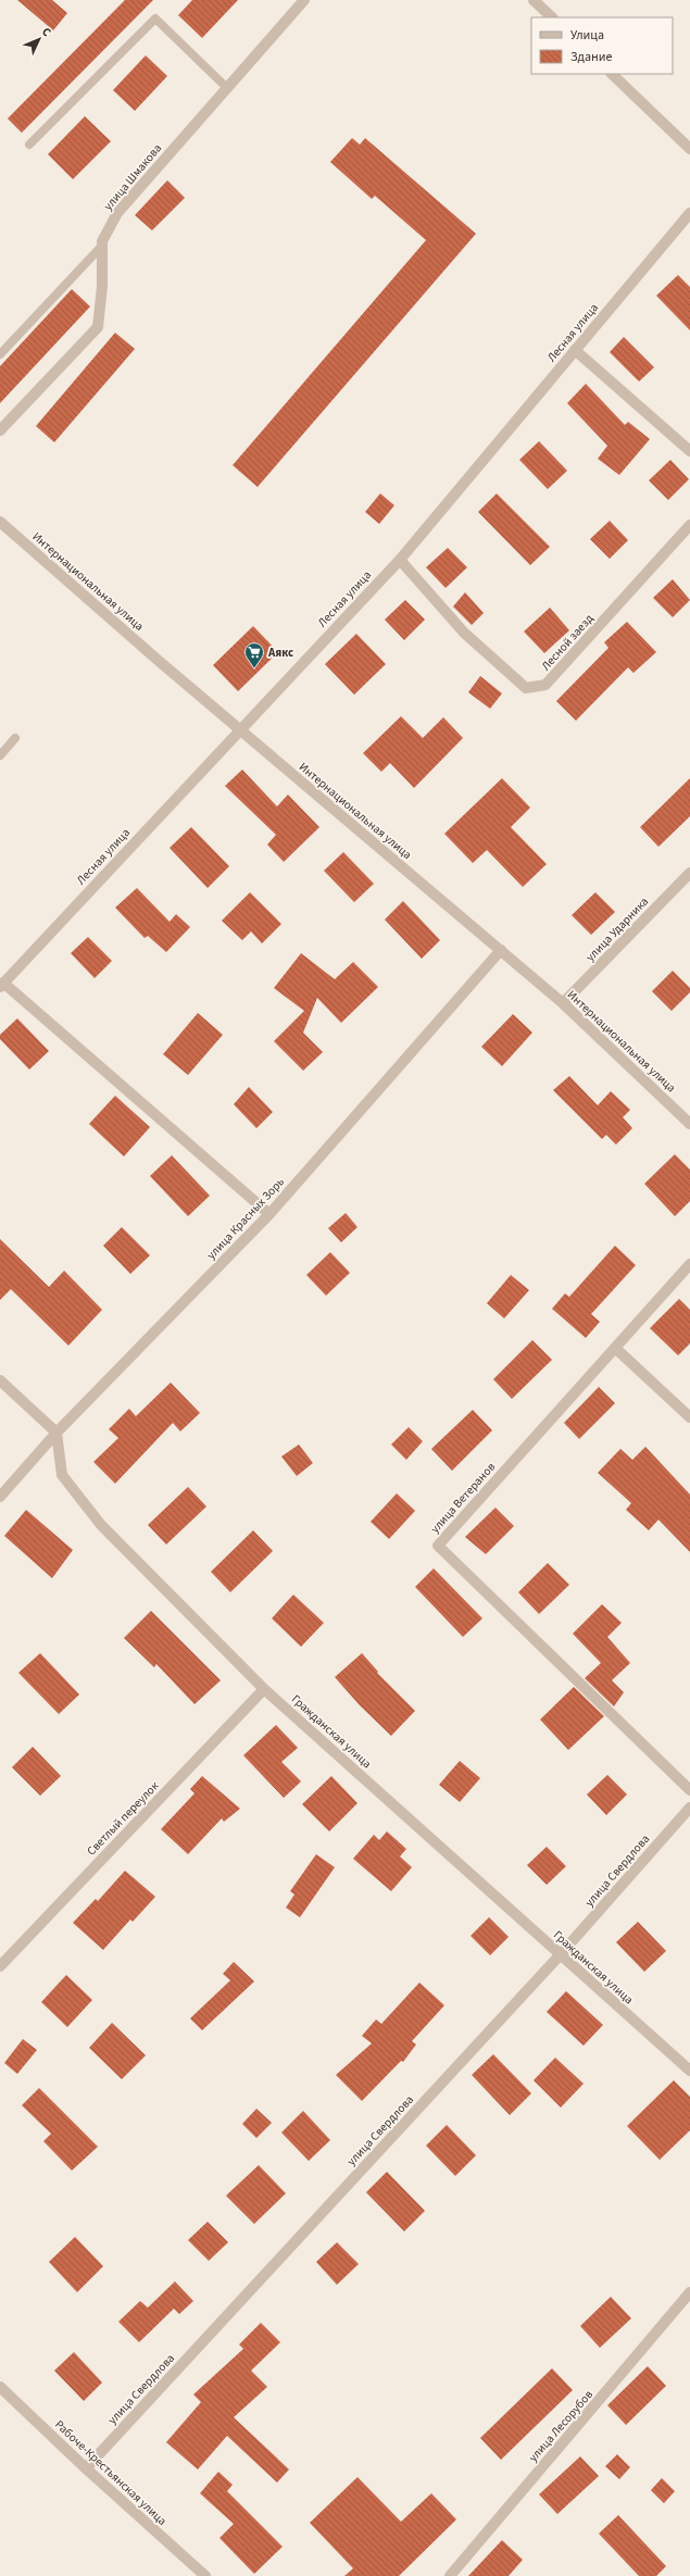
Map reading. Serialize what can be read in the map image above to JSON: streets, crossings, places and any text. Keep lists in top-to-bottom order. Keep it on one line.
{"streets":{"street":["улица Шмакова","Лесная улица","Интернациональная улица","Лесной заезд","улица Ударника","улица Красных Зорь","улица Ветеранов","Гражданская улица","Светлый переулок","улица Свердлова","улица Лесорубов","Рабоче-Крестьянская улица"]},"crossings":[["Лесная улица","Интернациональная улица"],["Лесная улица","Лесной заезд"],["Интернациональная улица","улица Ударника"],["Интернациональная улица","улица Красных Зорь"],["улица Красных Зорь","Гражданская улица"],["Гражданская улица","Светлый переулок"],["Гражданская улица","улица Свердлова"],["улица Свердлова","Рабоче-Крестьянская улица"]],"places":{"supermarket":["Аякс"]},"legend":["Улица","Здание"],"north":"top right"}
